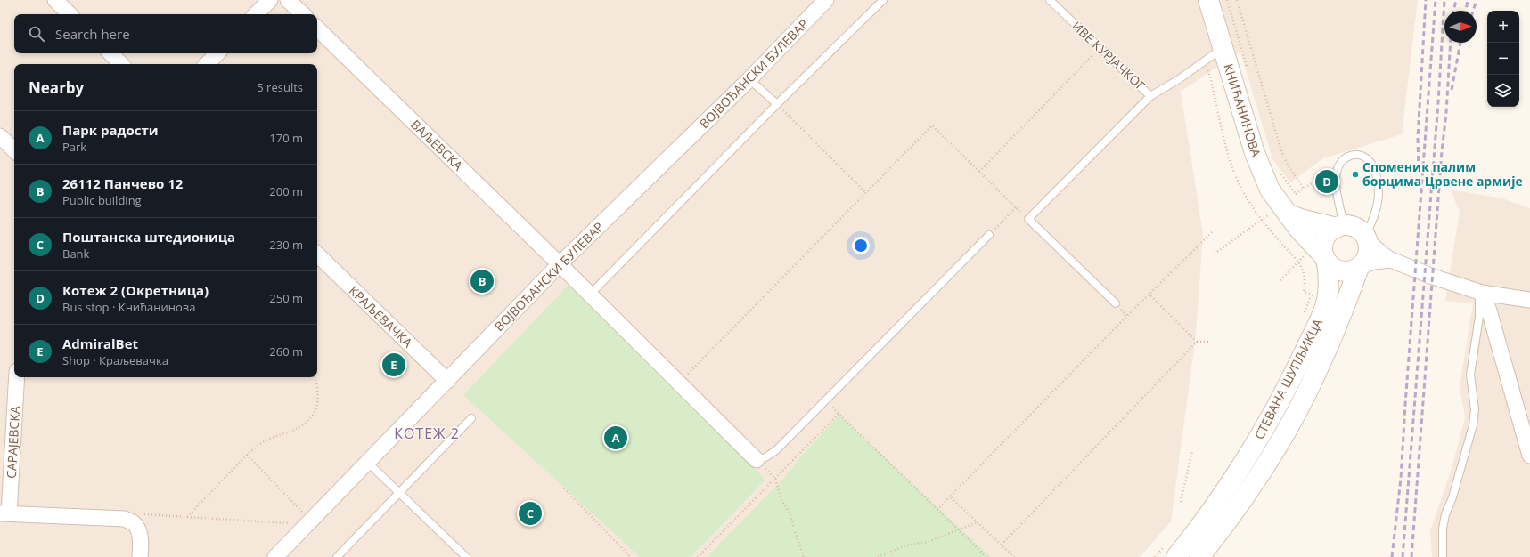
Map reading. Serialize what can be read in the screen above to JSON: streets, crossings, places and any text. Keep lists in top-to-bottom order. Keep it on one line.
{"streets":{"main road":["КНИЋАНИНОВА","СТЕВАНА ШУПЉИКЦА"],"street":["ВОЈВОЂАНСКИ БУЛЕВАР","ВАЉЕВСКА","КРАЉЕВАЧКА","САРАЈЕВСКА"],"lane":["ИВЕ КУРЈАЧКОГ"]},"crossings":[["ИВЕ КУРЈАЧКОГ","КНИЋАНИНОВА"],["ВОЈВОЂАНСКИ БУЛЕВАР","ВАЉЕВСКА"],["ВОЈВОЂАНСКИ БУЛЕВАР","КРАЉЕВАЧКА"],["КНИЋАНИНОВА","СТЕВАНА ШУПЉИКЦА"]],"districts":["КОТЕЖ 2"],"places":["Споменик палим борцима Црвене армије"],"north":"right","page":{"map_buttons":["+","−"],"search":"Search here","heading":["Nearby","5 results"],"list":[{"mark":"A","name":"Парк радости","note":"Park","value":"170 m"},{"mark":"B","name":"26112 Панчево 12","note":"Public building","value":"200 m"},{"mark":"C","name":"Поштанска штедионица","note":"Bank","value":"230 m"},{"mark":"D","name":"Котеж 2 (Окретница)","note":"Bus stop · Книћанинова","value":"250 m"},{"mark":"E","name":"AdmiralBet","note":"Shop · Краљевачка","value":"260 m"}],"pins":["D","B","E","A","C"]}}
